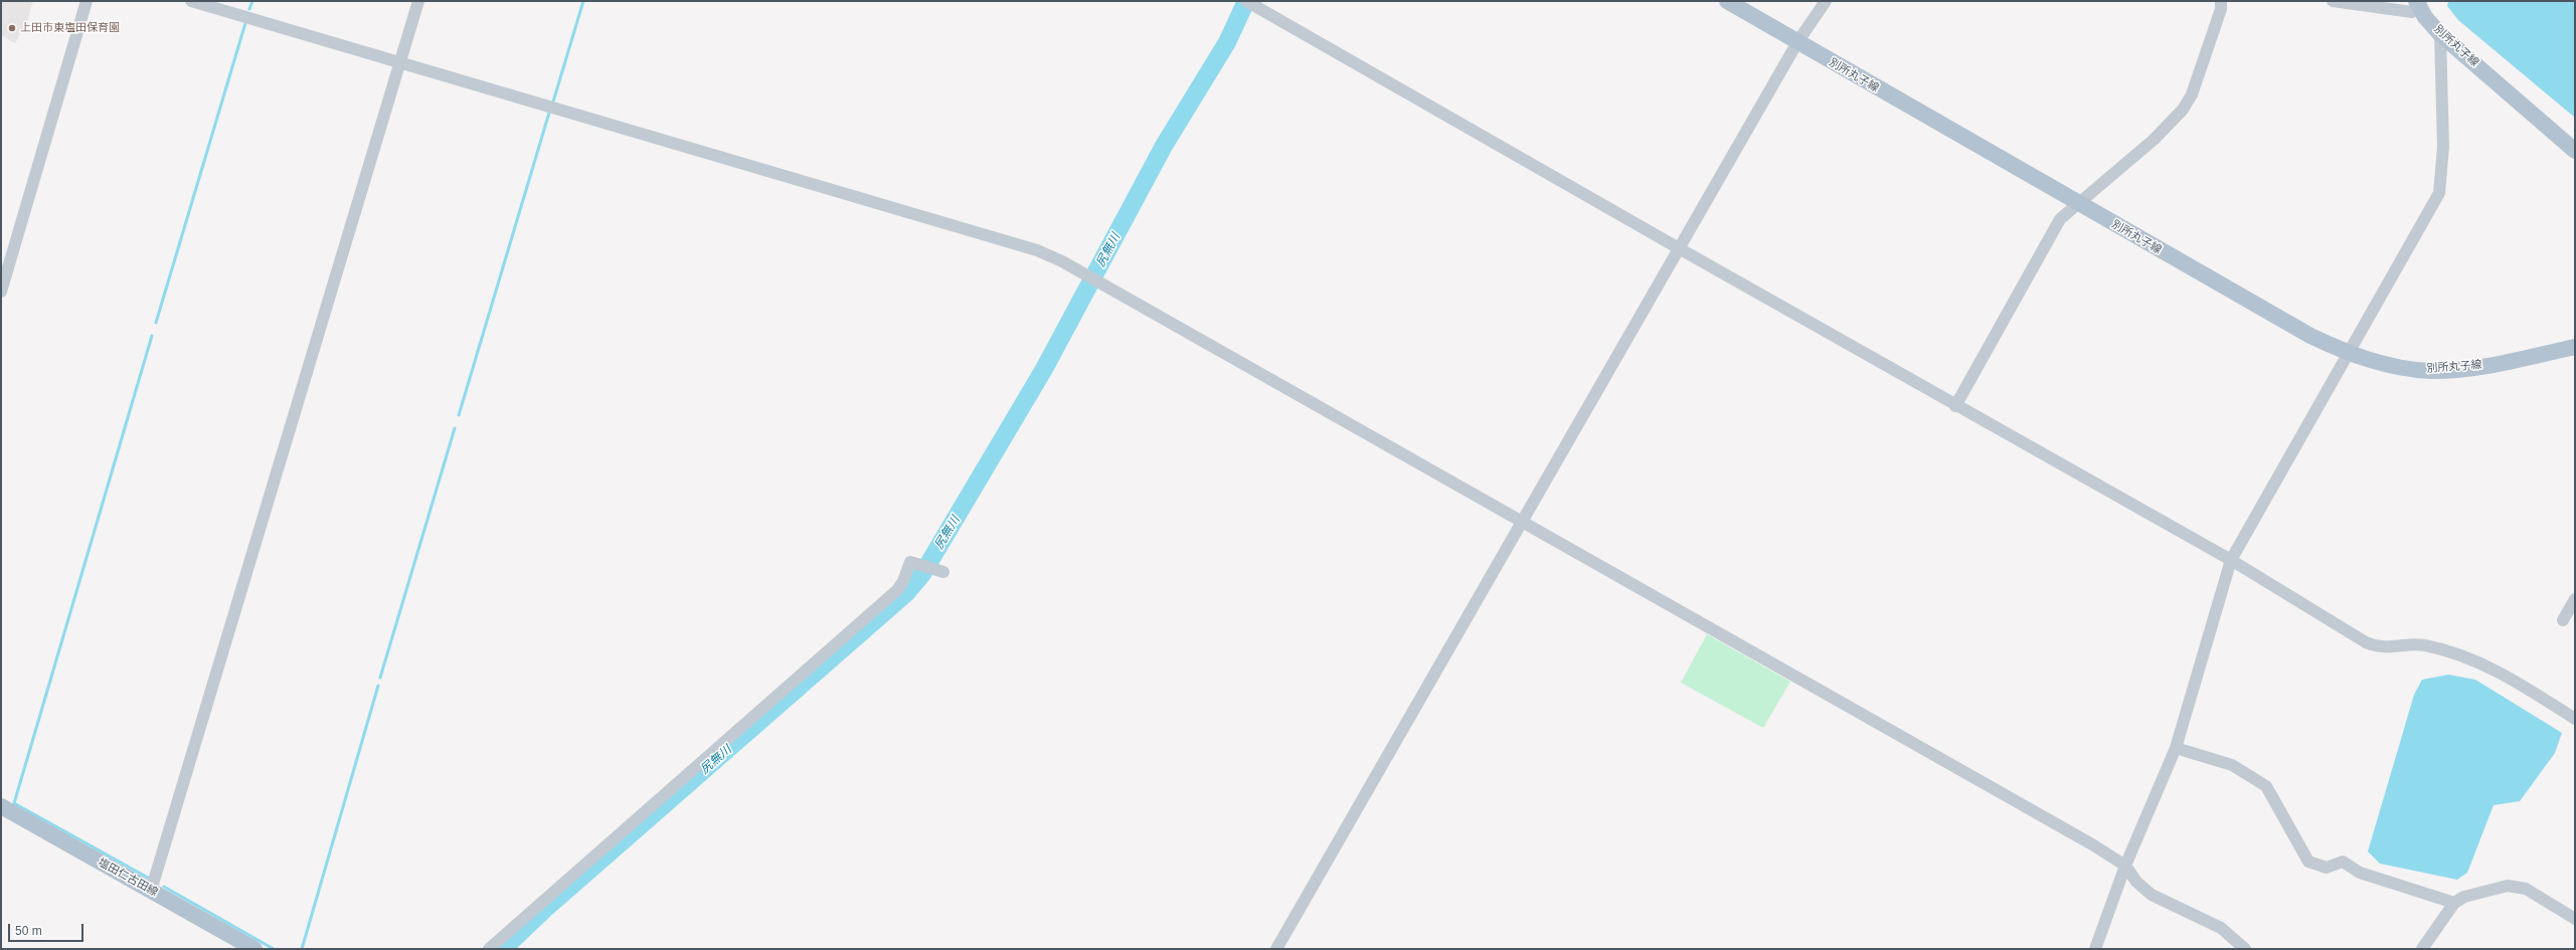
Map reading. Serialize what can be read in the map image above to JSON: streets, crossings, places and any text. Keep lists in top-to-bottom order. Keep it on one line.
{"streets":{"main road":["別所丸子線","塩田仁古田線"]},"water":["尻無川"],"places":["上田市東塩田保育園"],"scale_bar":"50 m"}
